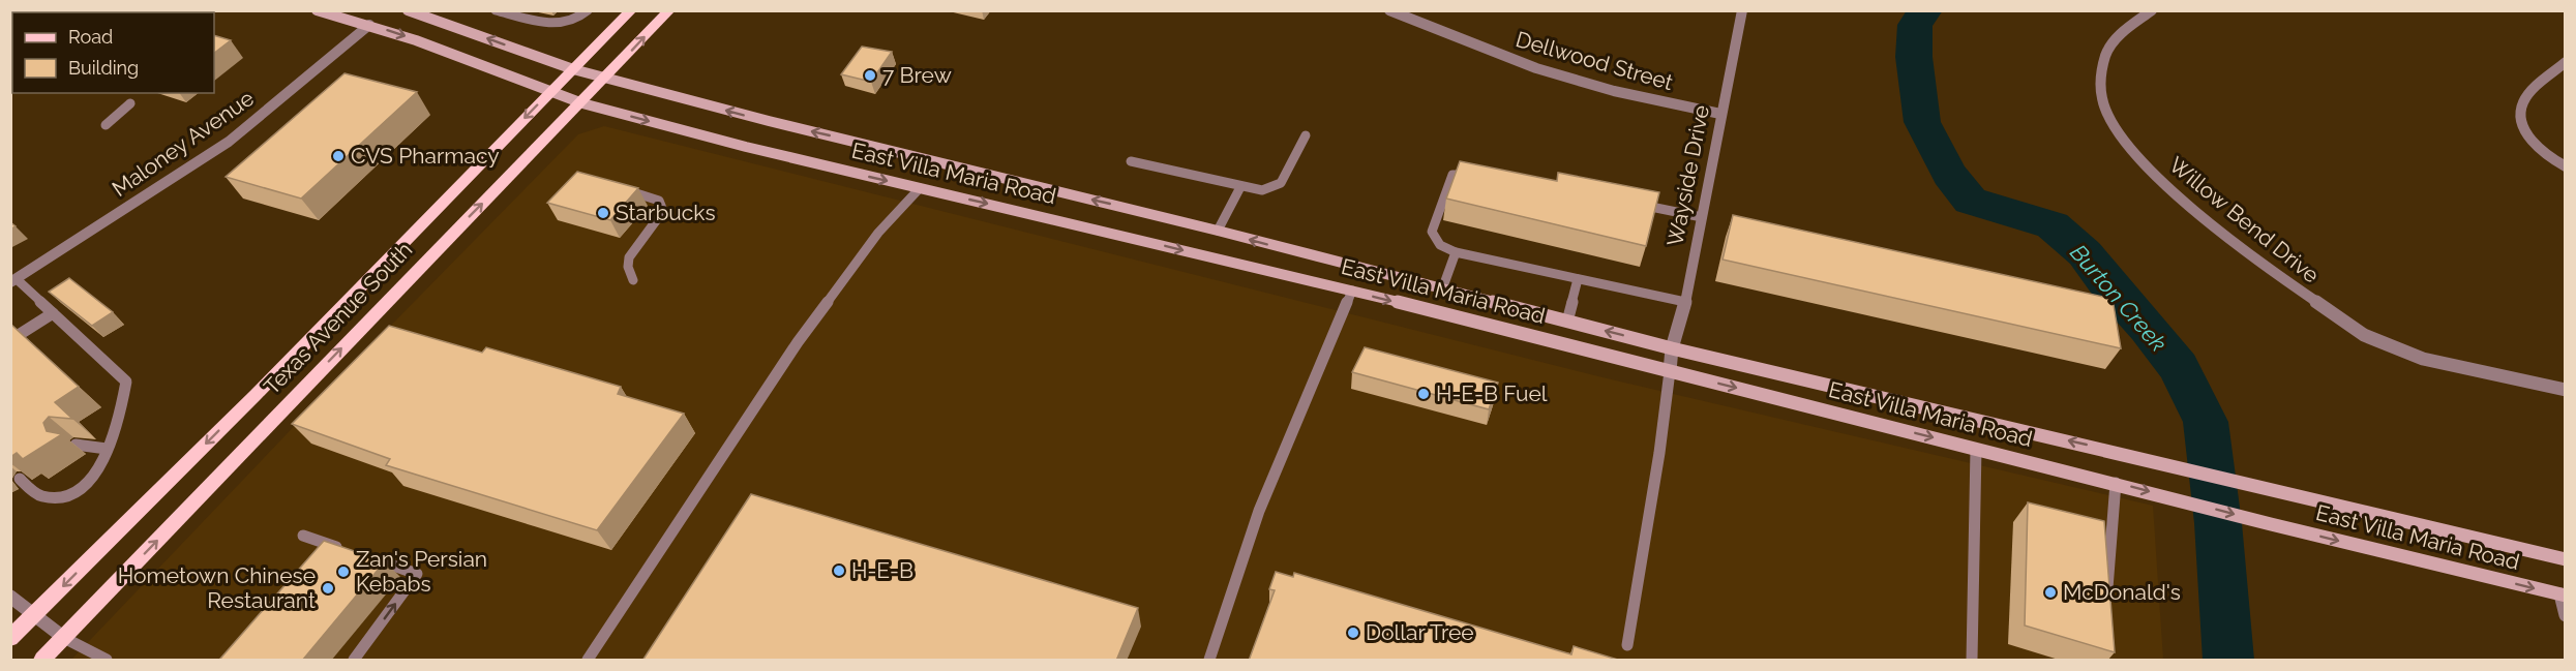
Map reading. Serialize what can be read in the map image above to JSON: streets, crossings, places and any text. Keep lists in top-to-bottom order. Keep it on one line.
{"streets":{"main road":["East Villa Maria Road","Texas Avenue South"],"street":["Dellwood Street","Maloney Avenue","Wayside Drive","Willow Bend Drive"]},"crossings":[["Dellwood Street","Wayside Drive"],["Maloney Avenue","East Villa Maria Road"],["East Villa Maria Road","Wayside Drive"],["East Villa Maria Road","Texas Avenue South"]],"water":["Burton Creek"],"places":["7 Brew","CVS Pharmacy","Starbucks","H-E-B Fuel","H-E-B","Zan's Persian Kebabs","Hometown Chinese Restaurant","McDonald's","Dollar Tree"],"legend":["Road","Building"]}
